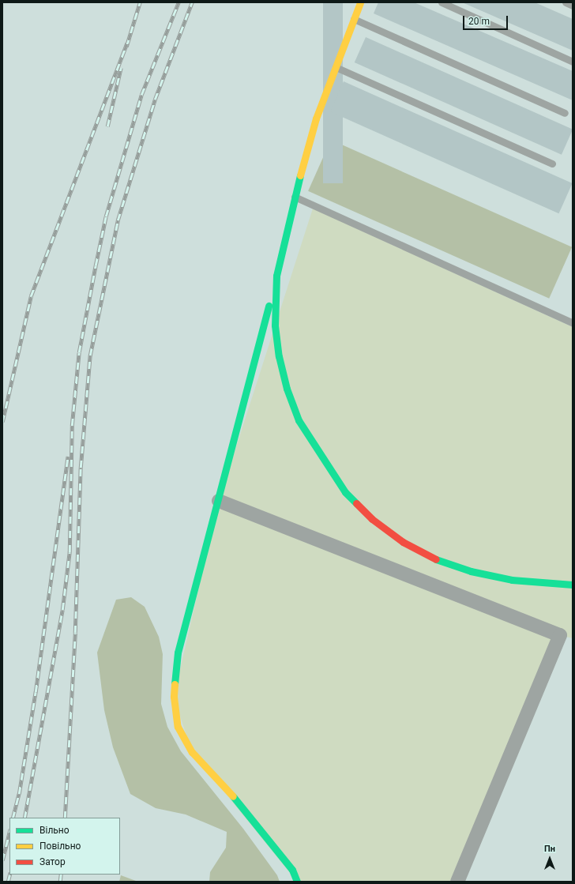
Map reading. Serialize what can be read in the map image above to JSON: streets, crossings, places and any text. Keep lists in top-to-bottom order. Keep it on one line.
{"legend":["Вільно","Повільно","Затор"],"scale_bar":"20 m","north":"top"}
